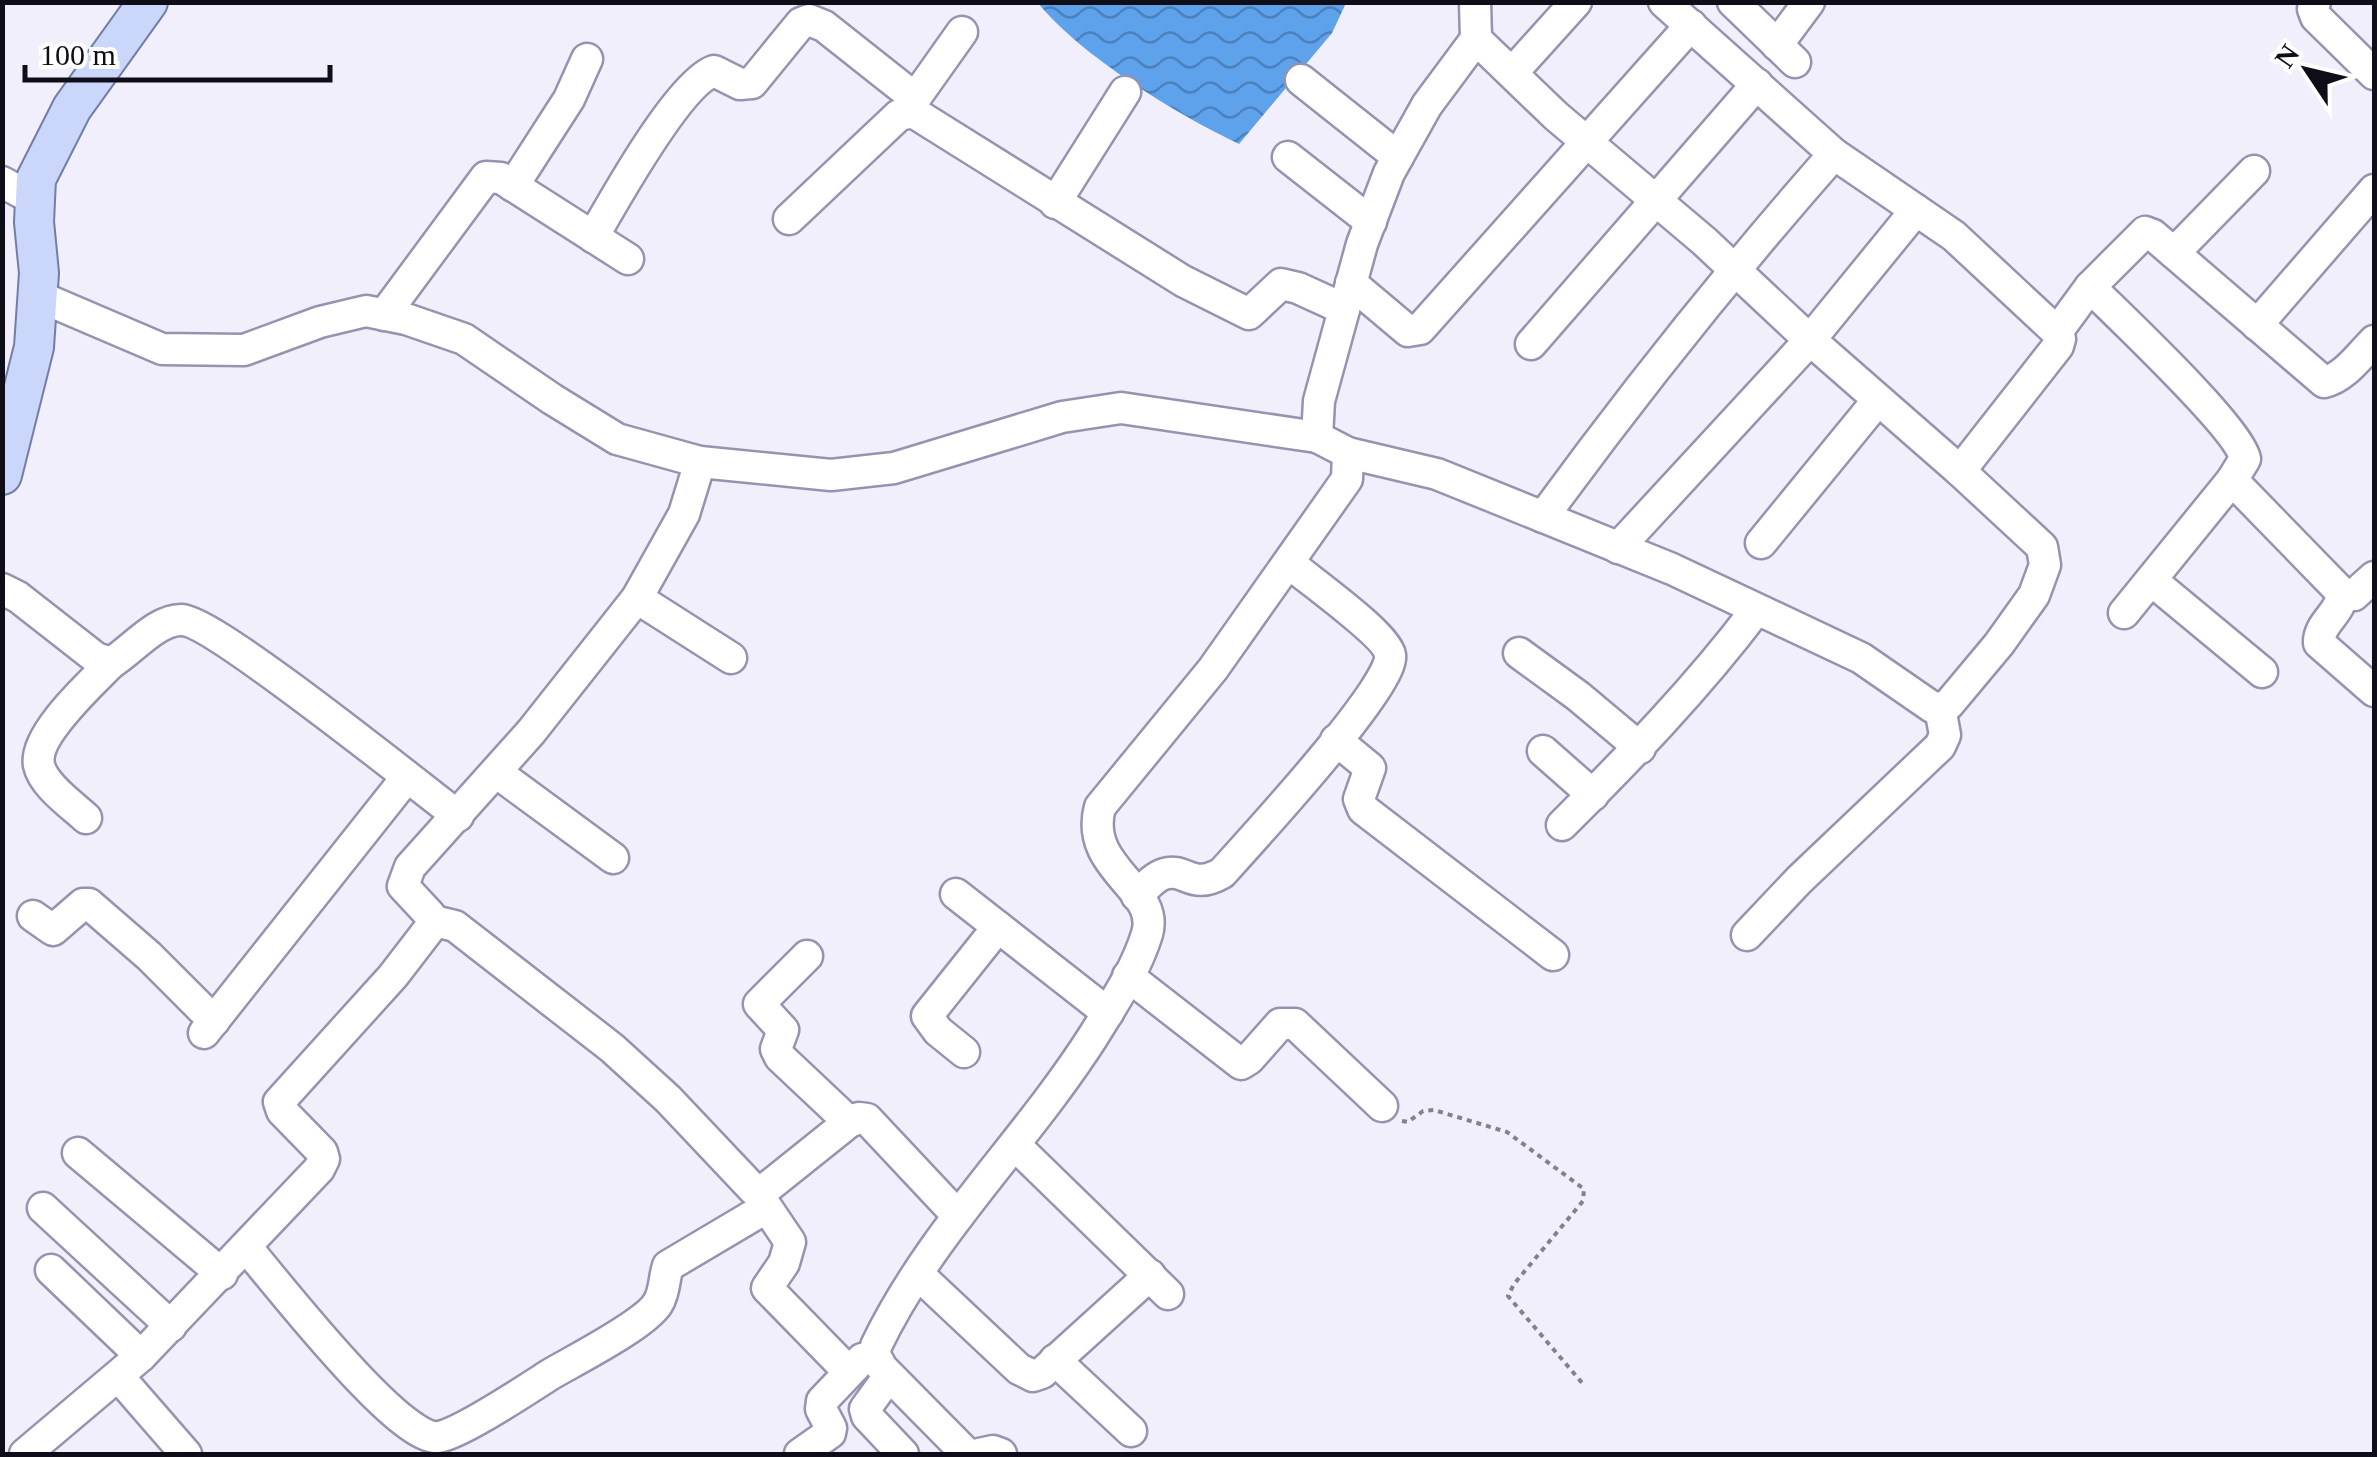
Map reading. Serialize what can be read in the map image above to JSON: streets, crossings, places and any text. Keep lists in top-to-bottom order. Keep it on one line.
{"scale_bar":"100 m","north":"top left"}
